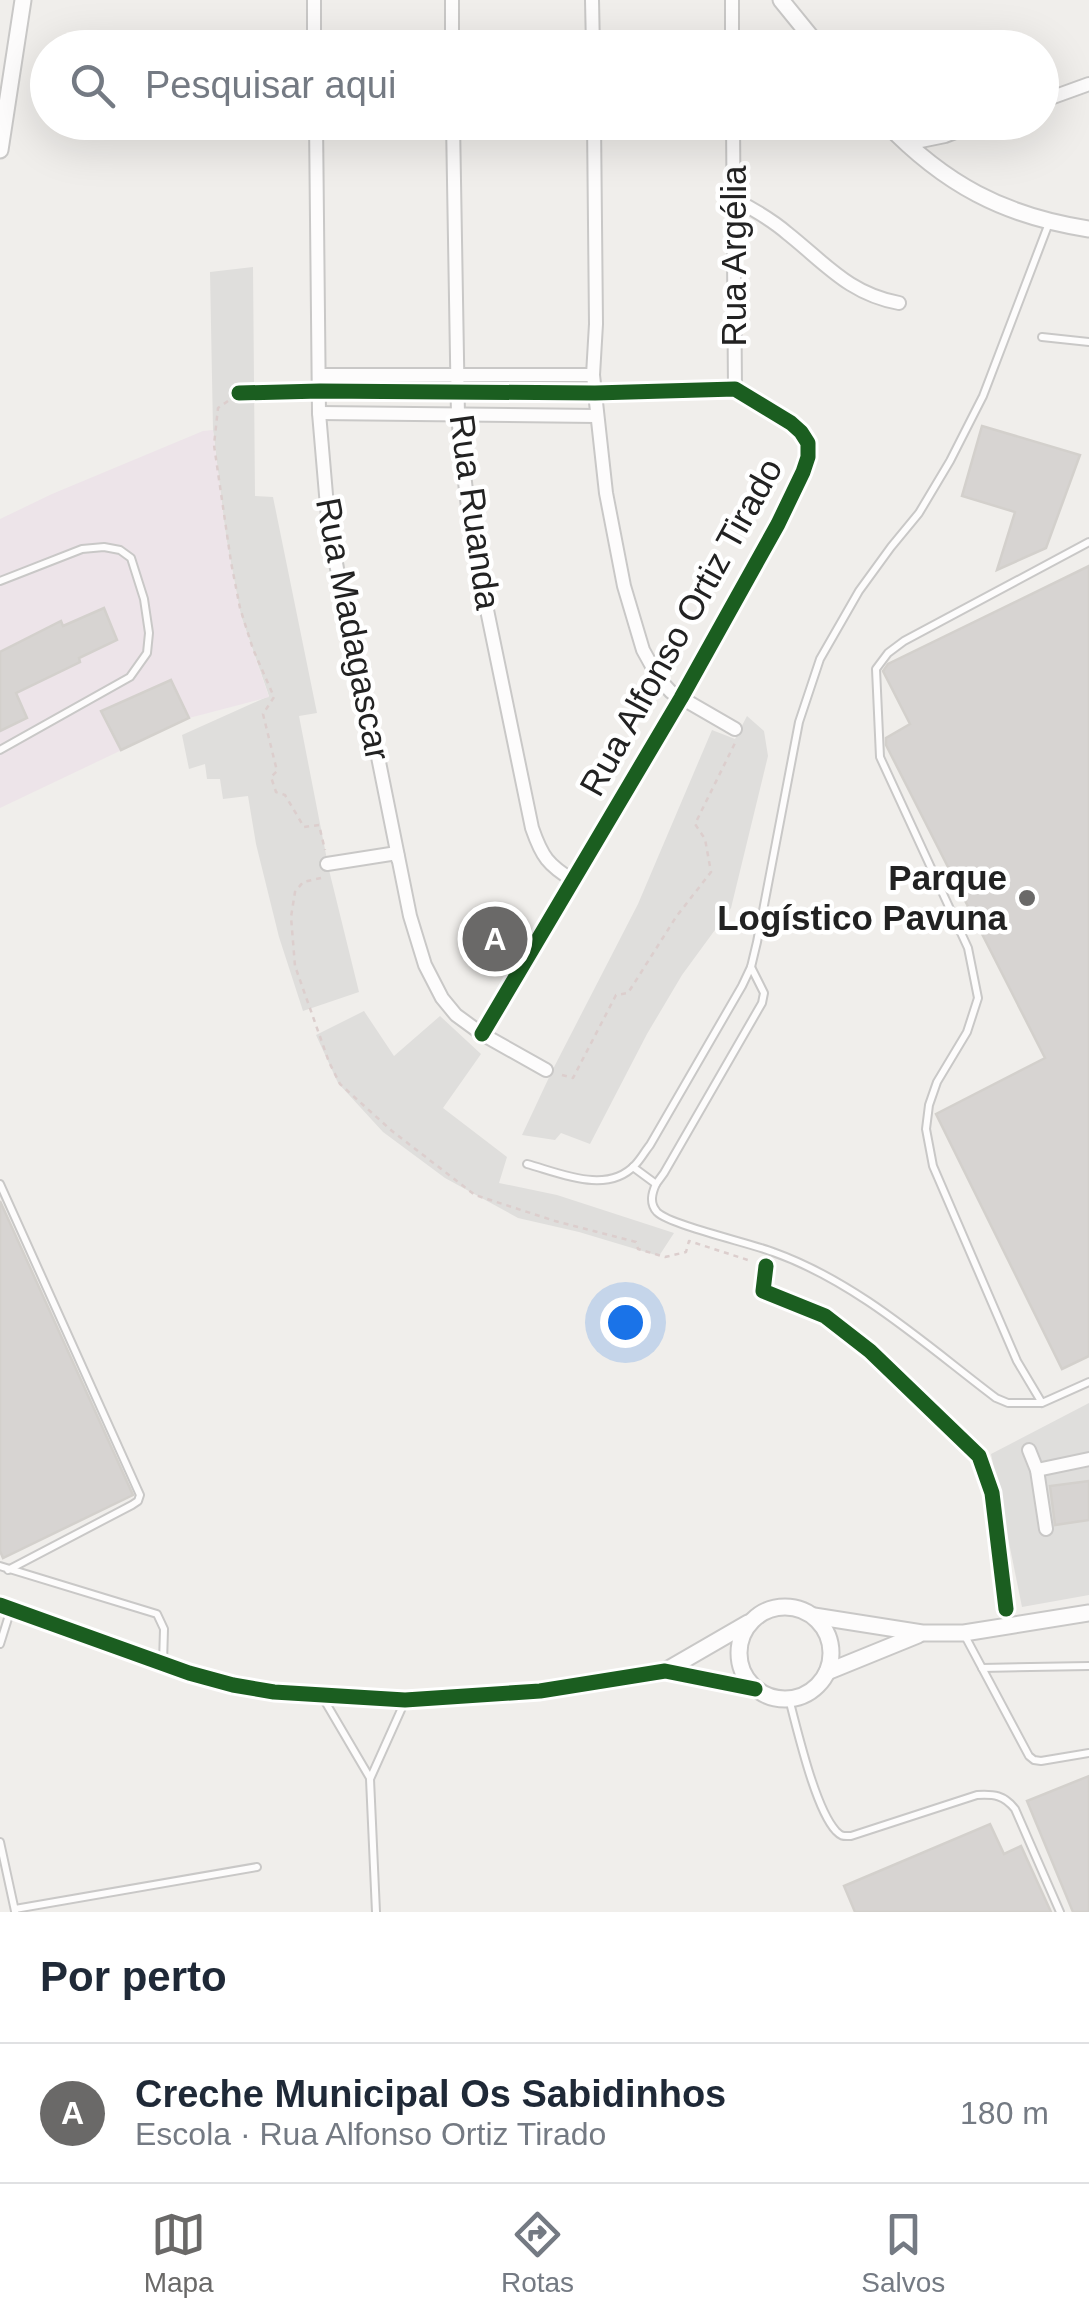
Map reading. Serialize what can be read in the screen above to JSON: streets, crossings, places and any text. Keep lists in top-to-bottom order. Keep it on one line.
{"streets":{"street":["Rua Argélia","Rua Ruanda","Rua Alfonso Ortiz Tirado","Rua Madagascar"]},"crossings":[["Rua Argélia","Rua Alfonso Ortiz Tirado"],["Rua Ruanda","Rua Alfonso Ortiz Tirado"],["Rua Alfonso Ortiz Tirado","Rua Madagascar"]],"places":["Parque Logístico Pavuna"],"page":{"search":"Pesquisar aqui","pins":"A","heading":"Por perto","list":[{"mark":"A","name":"Creche Municipal Os Sabidinhos","note":"Escola · Rua Alfonso Ortiz Tirado","value":"180 m"}],"nav":["Mapa","Rotas","Salvos"]}}
